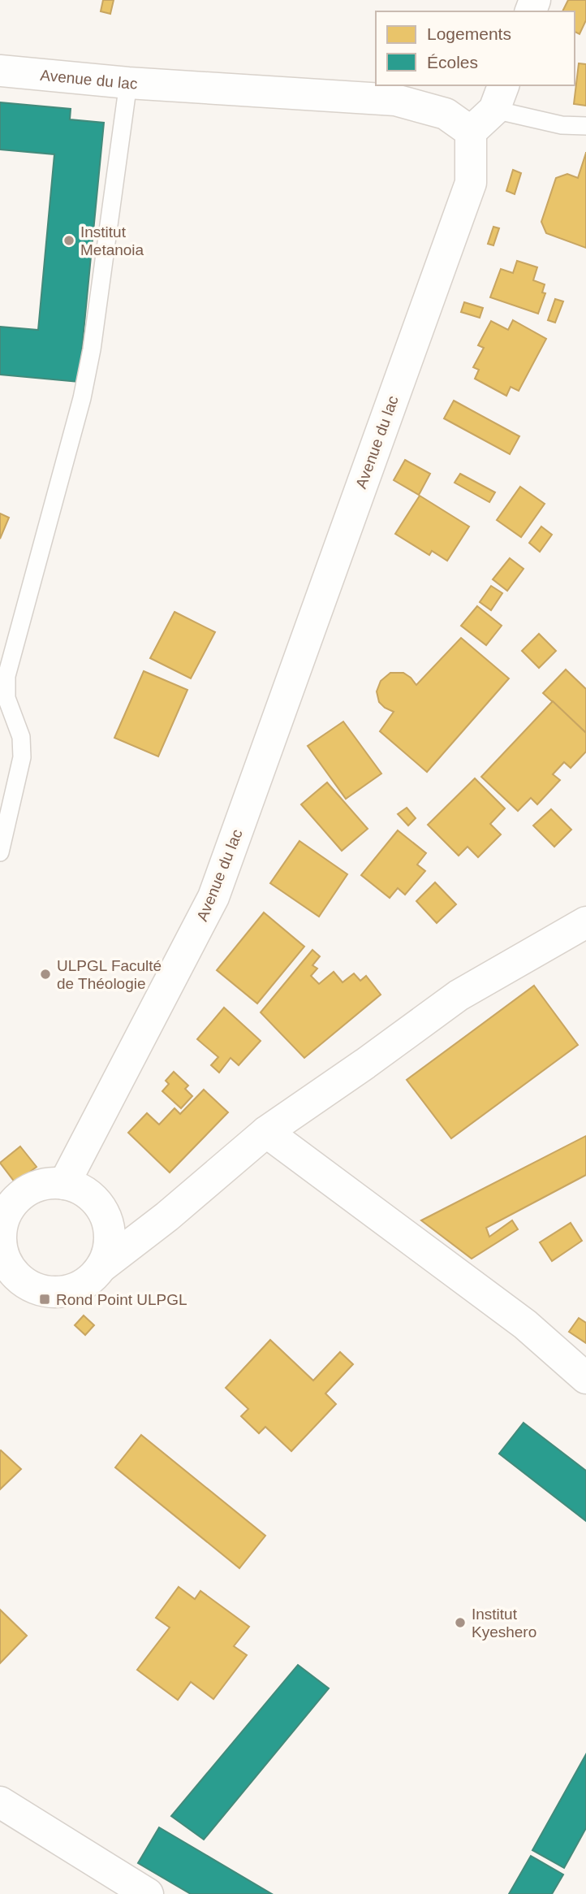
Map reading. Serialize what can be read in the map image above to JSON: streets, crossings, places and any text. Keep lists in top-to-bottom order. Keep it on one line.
{"streets":{"main road":["Avenue du lac"]},"places":{"other":["Institut Metanoia","ULPGL Faculté de Théologie","Institut Kyeshero"],"transit":["Rond Point ULPGL"]},"legend":["Logements","Écoles"]}
